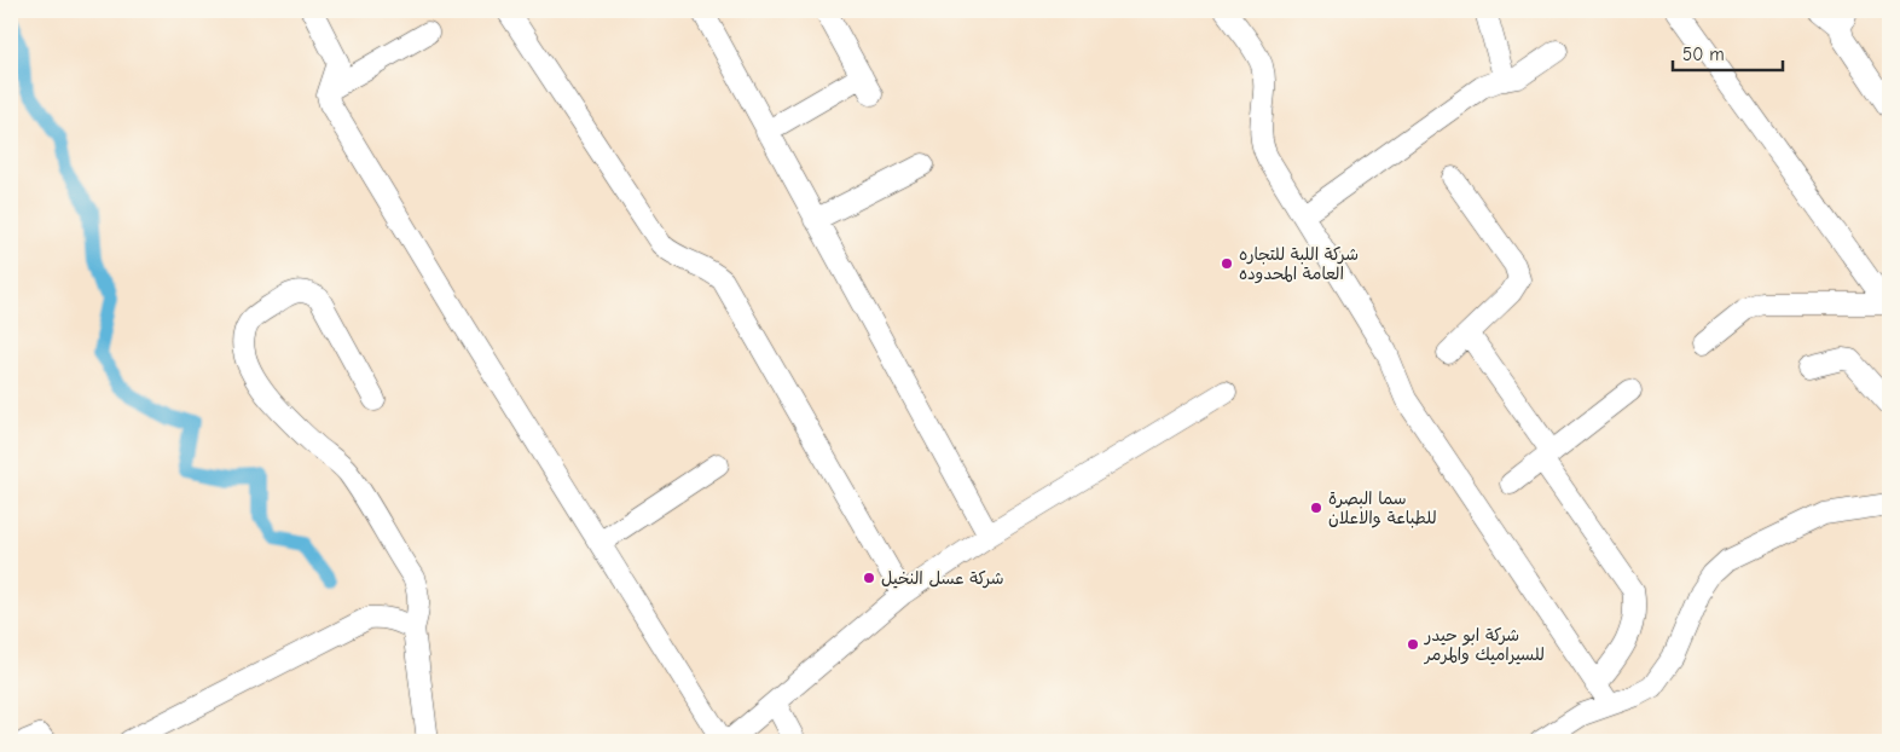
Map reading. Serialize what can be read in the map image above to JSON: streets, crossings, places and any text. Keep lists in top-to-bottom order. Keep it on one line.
{"places":["شركة اللبة للتجاره العامة المحدوده","سما البصرة للطباعة والاعلان","شركة عسل النخيل","شركة ابو حيدر للسيراميك والمرمر"],"scale_bar":"50 m"}
